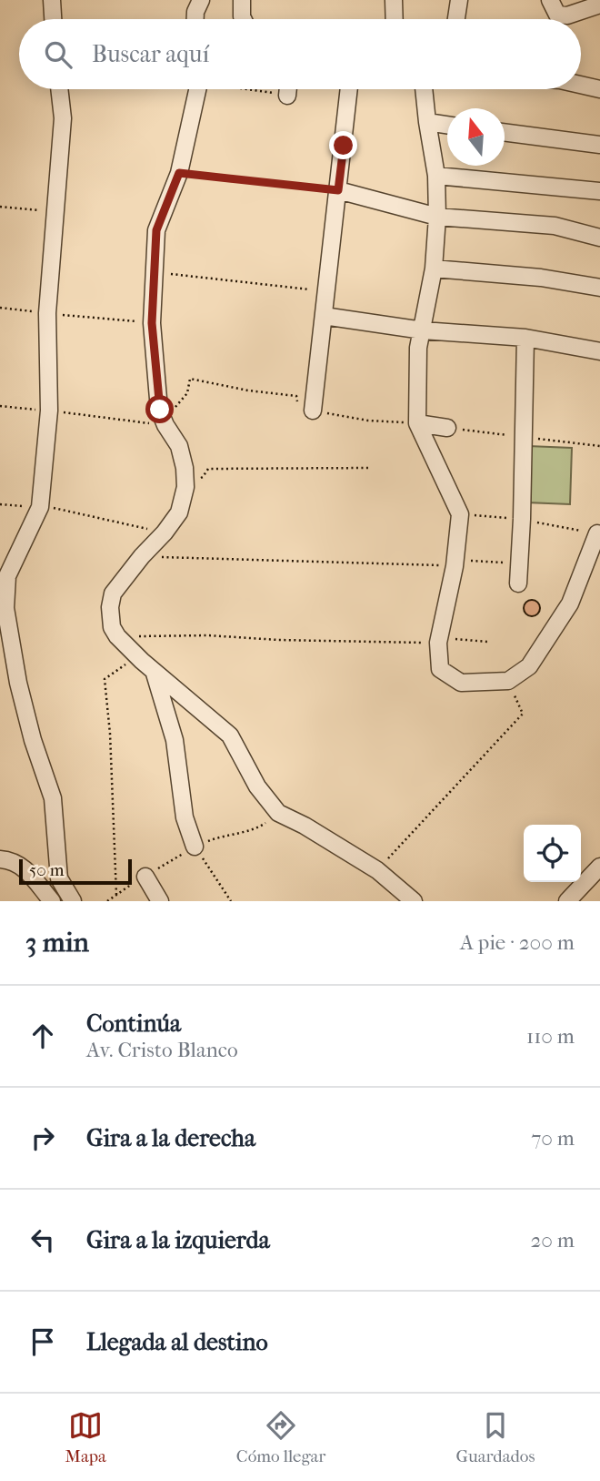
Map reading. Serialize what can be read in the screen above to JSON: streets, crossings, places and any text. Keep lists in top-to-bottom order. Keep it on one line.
{"scale_bar":"50 m","north":"top","page":{"search":"Buscar aquí","scale":"50 m","heading":["3 min","A pie · 200 m"],"list":[["Continúa","Av. Cristo Blanco","110 m"],["Gira a la derecha","70 m"],["Gira a la izquierda","20 m"],"Llegada al destino"],"nav":["Mapa","Cómo llegar","Guardados"]}}
